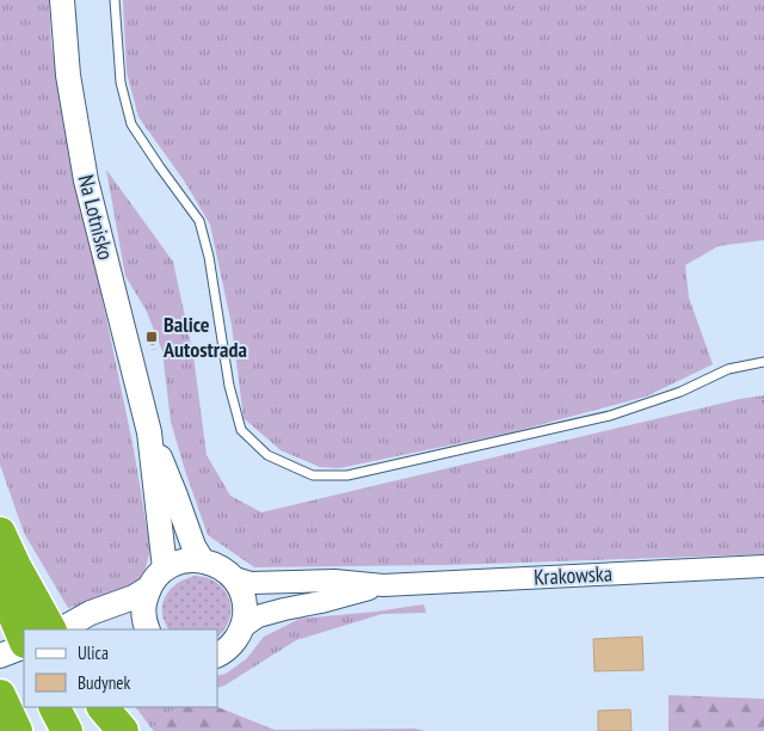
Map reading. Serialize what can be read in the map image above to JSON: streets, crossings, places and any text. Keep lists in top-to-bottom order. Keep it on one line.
{"streets":{"main road":["Na Lotnisko"],"street":["Krakowska"]},"places":{"transit":["Balice Autostrada"]},"legend":["Ulica","Budynek"]}
